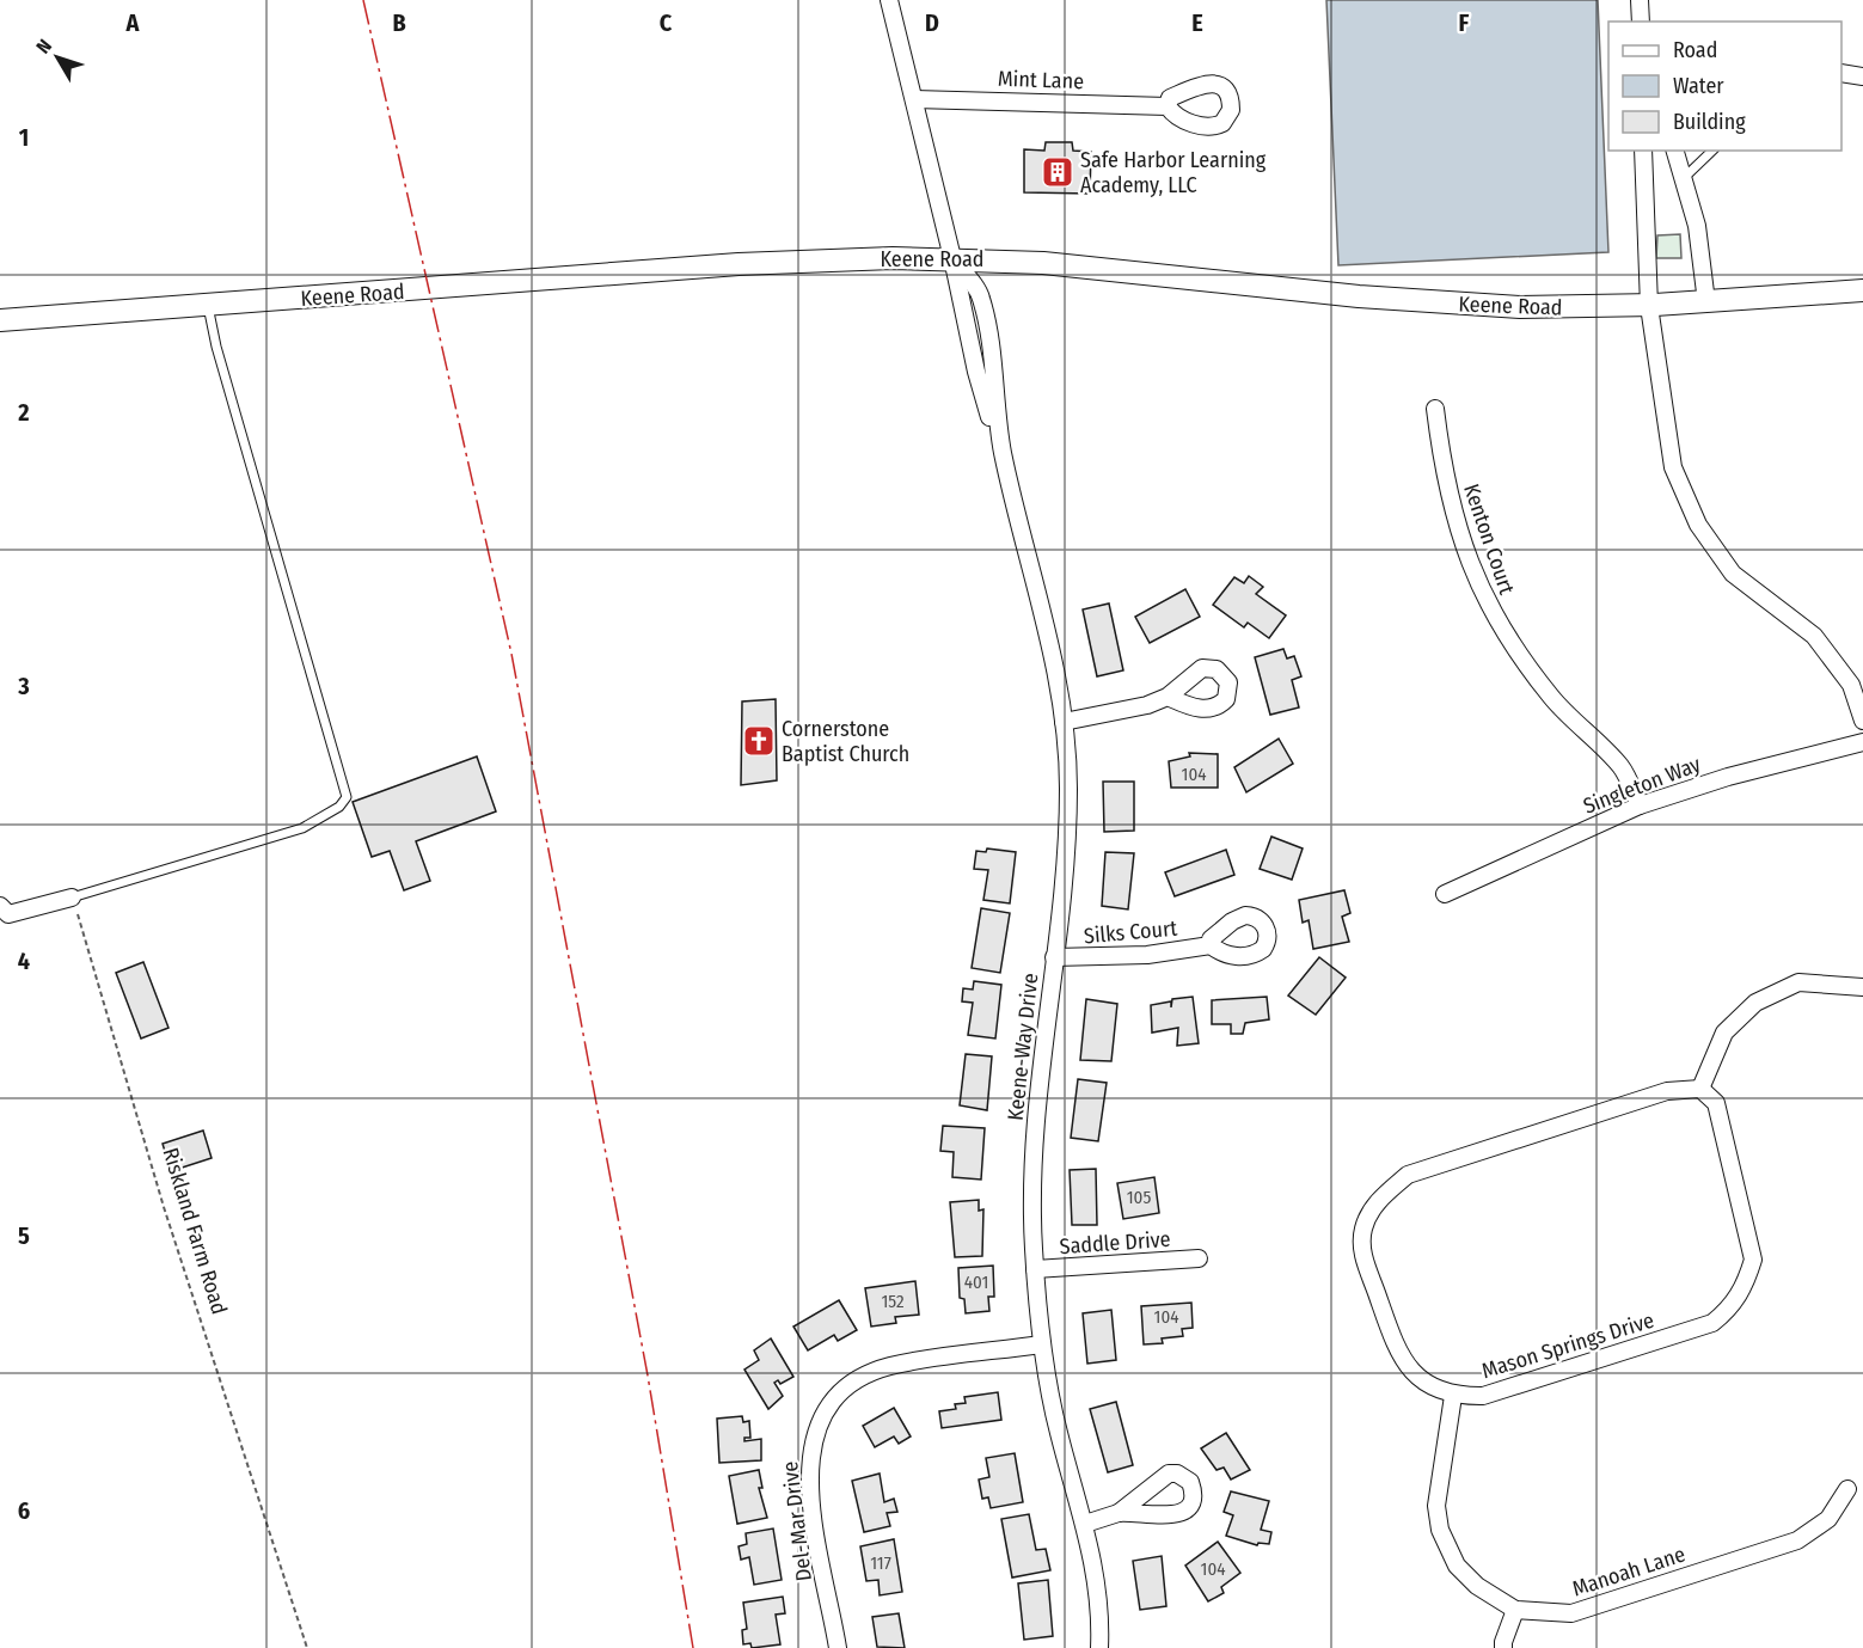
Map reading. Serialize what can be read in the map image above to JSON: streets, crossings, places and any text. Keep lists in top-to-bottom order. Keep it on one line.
{"streets":{"main road":["Keene Road"],"street":["Mint Lane","Kenton Court","Singleton Way","Silks Court","Keene-Way Drive","Saddle Drive","Mason Springs Drive","Del-Mar Drive","Manoah Lane"],"path":["Riskland Farm Road"]},"crossings":[["Mint Lane","Keene-Way Drive"],["Keene Road","Keene-Way Drive"],["Kenton Court","Singleton Way"],["Silks Court","Keene-Way Drive"],["Keene-Way Drive","Saddle Drive"],["Keene-Way Drive","Del-Mar Drive"],["Mason Springs Drive","Manoah Lane"]],"places":{"building":["Safe Harbor Learning Academy, LLC"],"church":["Cornerstone Baptist Church"]},"house_numbers":["104","105","401","152","104","117","104"],"legend":["Road","Water","Building"],"north":"top left","grid":{"columns":["A","B","C","D","E","F"],"rows":["1","2","3","4","5","6"]}}
